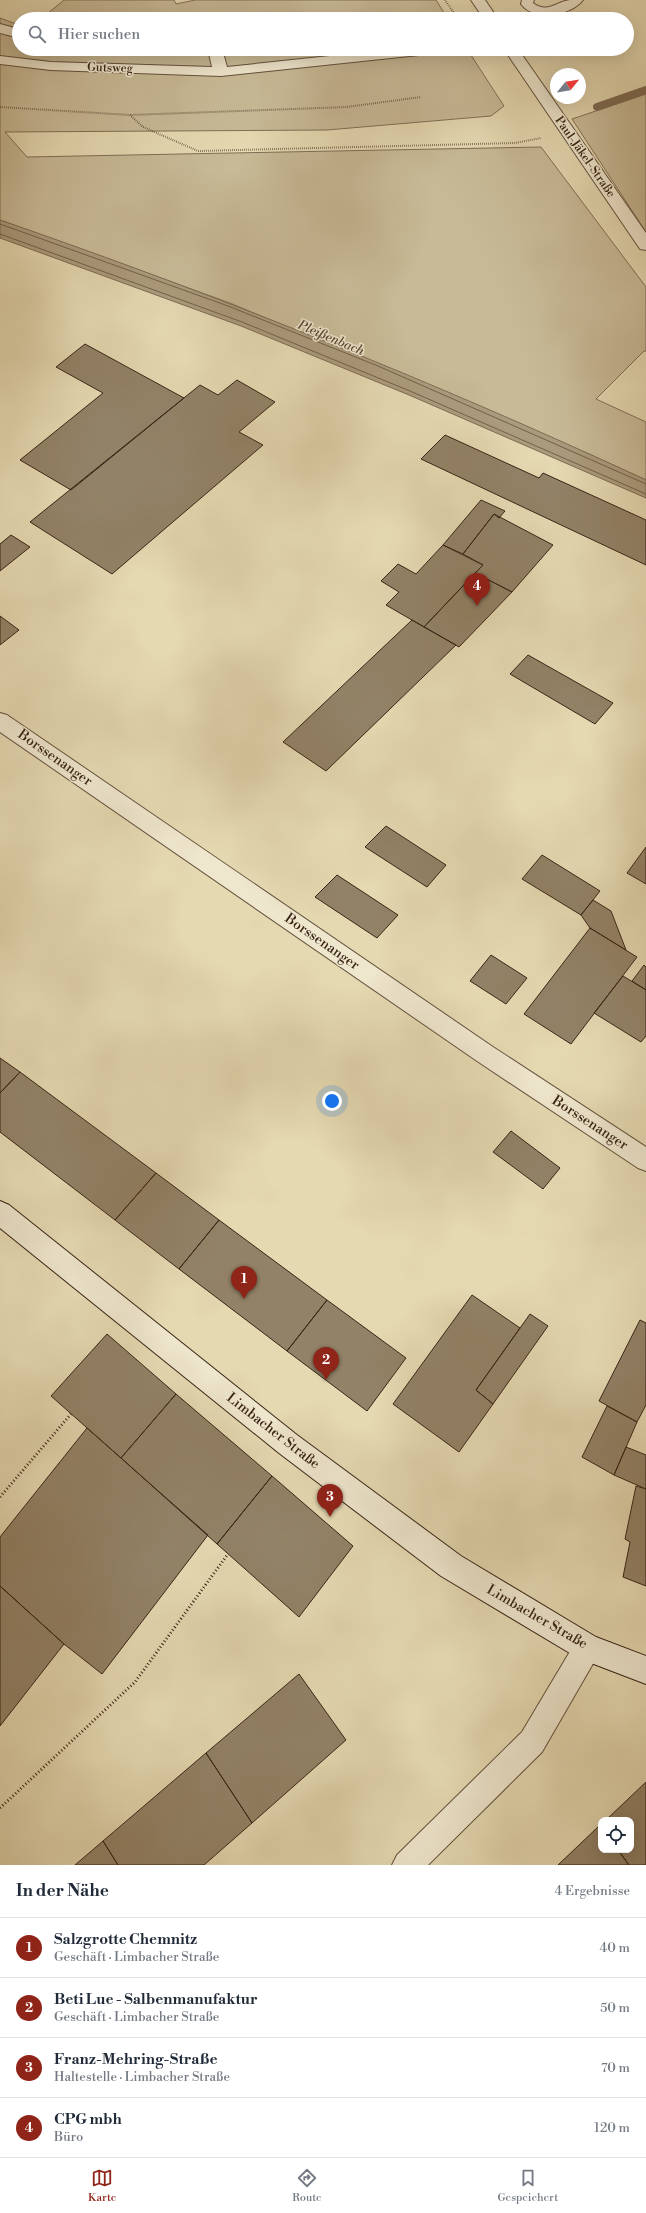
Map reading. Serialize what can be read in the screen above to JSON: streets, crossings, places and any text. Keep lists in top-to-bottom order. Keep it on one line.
{"streets":{"street":["Gutsweg","Paul-Jäkel-Straße","Borssenanger","Limbacher Straße"]},"water":["Pleißenbach"],"north":"top right","page":{"search":"Hier suchen","pins":["4","1","2","3"],"heading":["In der Nähe","4 Ergebnisse"],"list":[{"mark":"1","name":"Salzgrotte Chemnitz","note":"Geschäft · Limbacher Straße","value":"40 m"},{"mark":"2","name":"Beti Lue - Salbenmanufaktur","note":"Geschäft · Limbacher Straße","value":"50 m"},{"mark":"3","name":"Franz-Mehring-Straße","note":"Haltestelle · Limbacher Straße","value":"70 m"},{"mark":"4","name":"CPG mbh","note":"Büro","value":"120 m"}],"nav":["Karte","Route","Gespeichert"]}}
